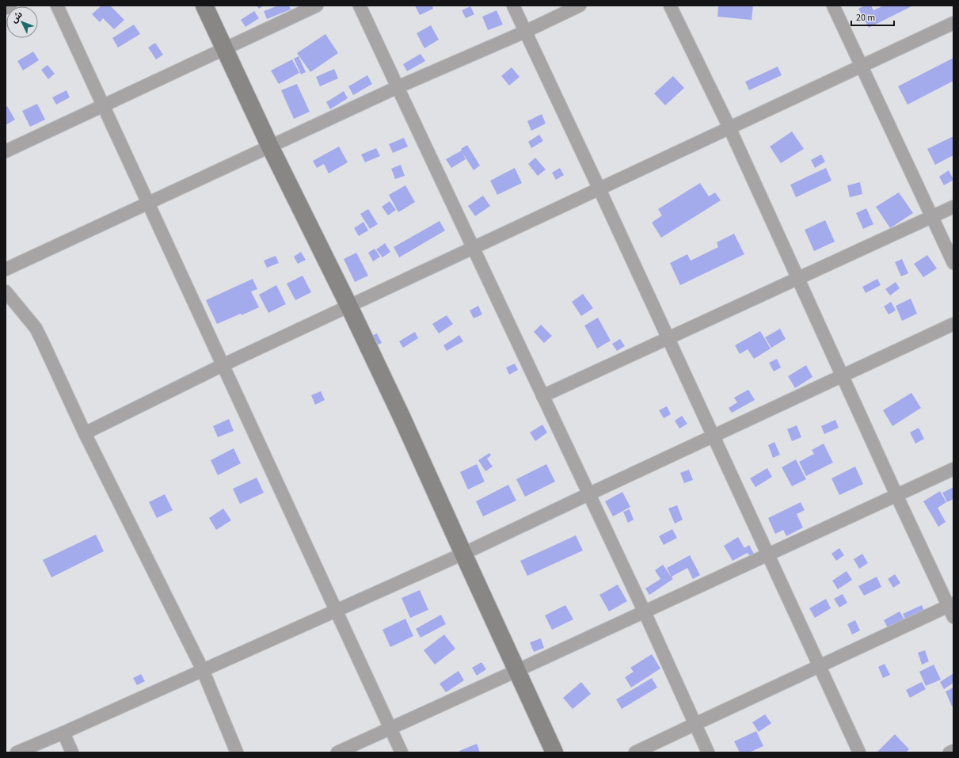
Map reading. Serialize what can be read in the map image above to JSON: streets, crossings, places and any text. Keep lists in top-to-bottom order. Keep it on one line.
{"scale_bar":"20 m","north":"top left"}
